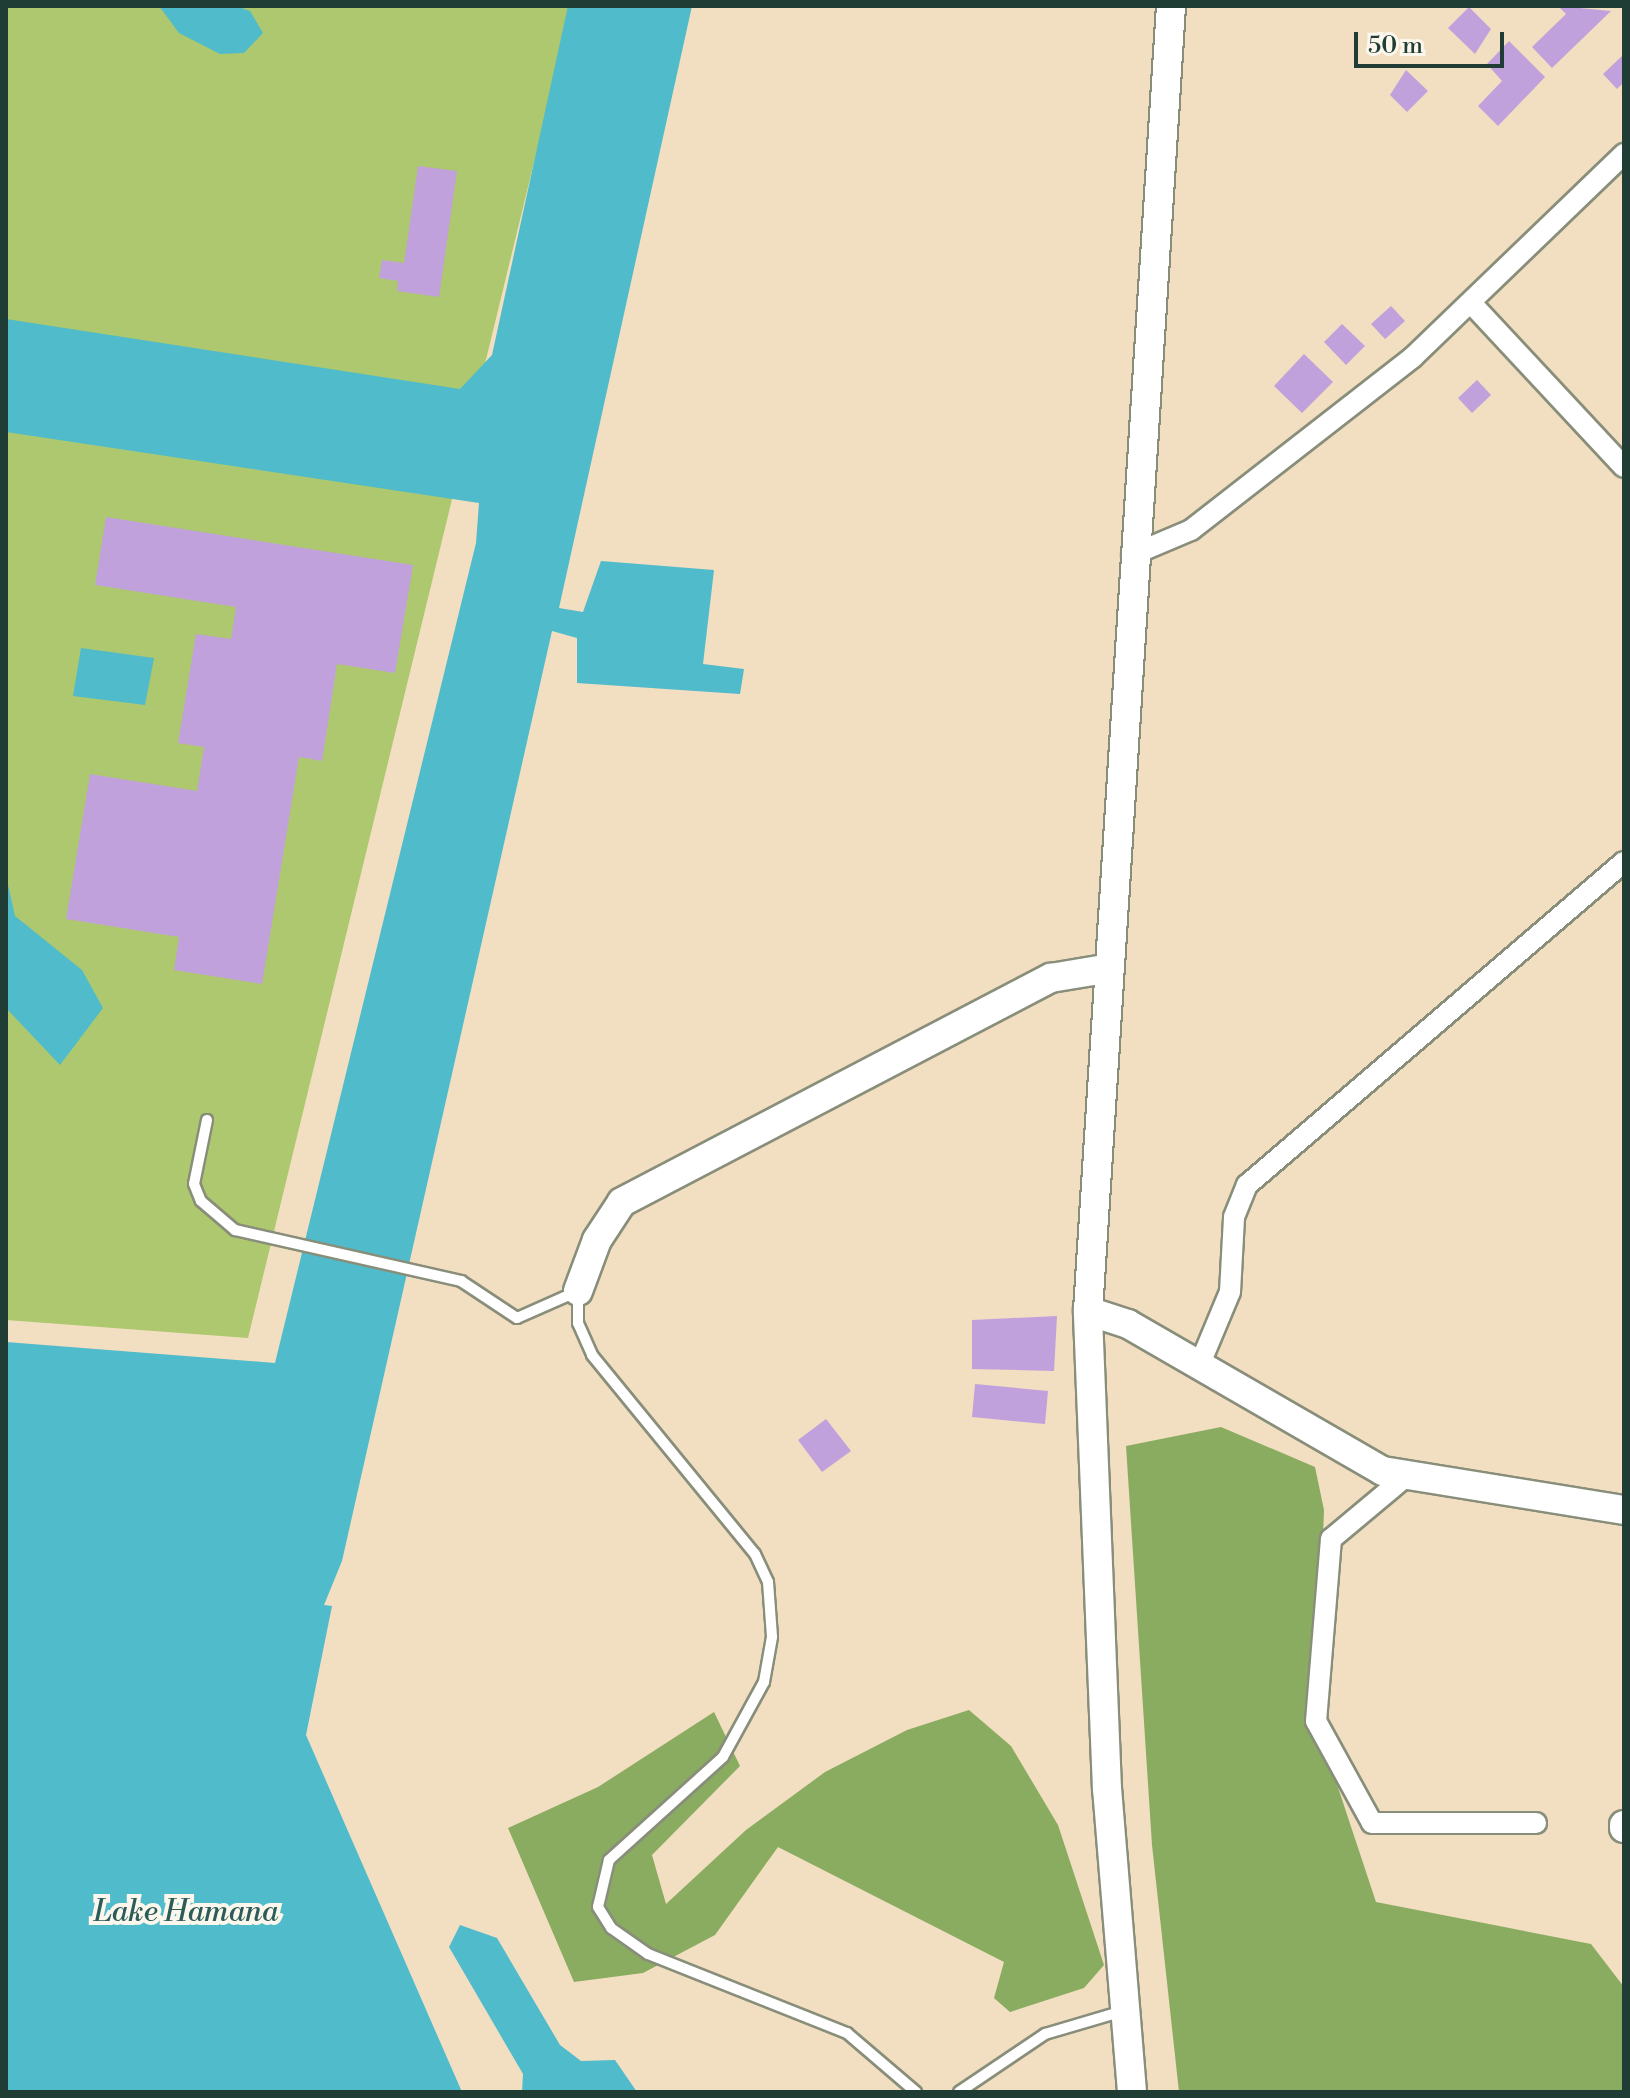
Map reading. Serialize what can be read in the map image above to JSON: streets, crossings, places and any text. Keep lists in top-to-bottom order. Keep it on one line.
{"water":["Lake Hamana"],"scale_bar":"50 m"}
